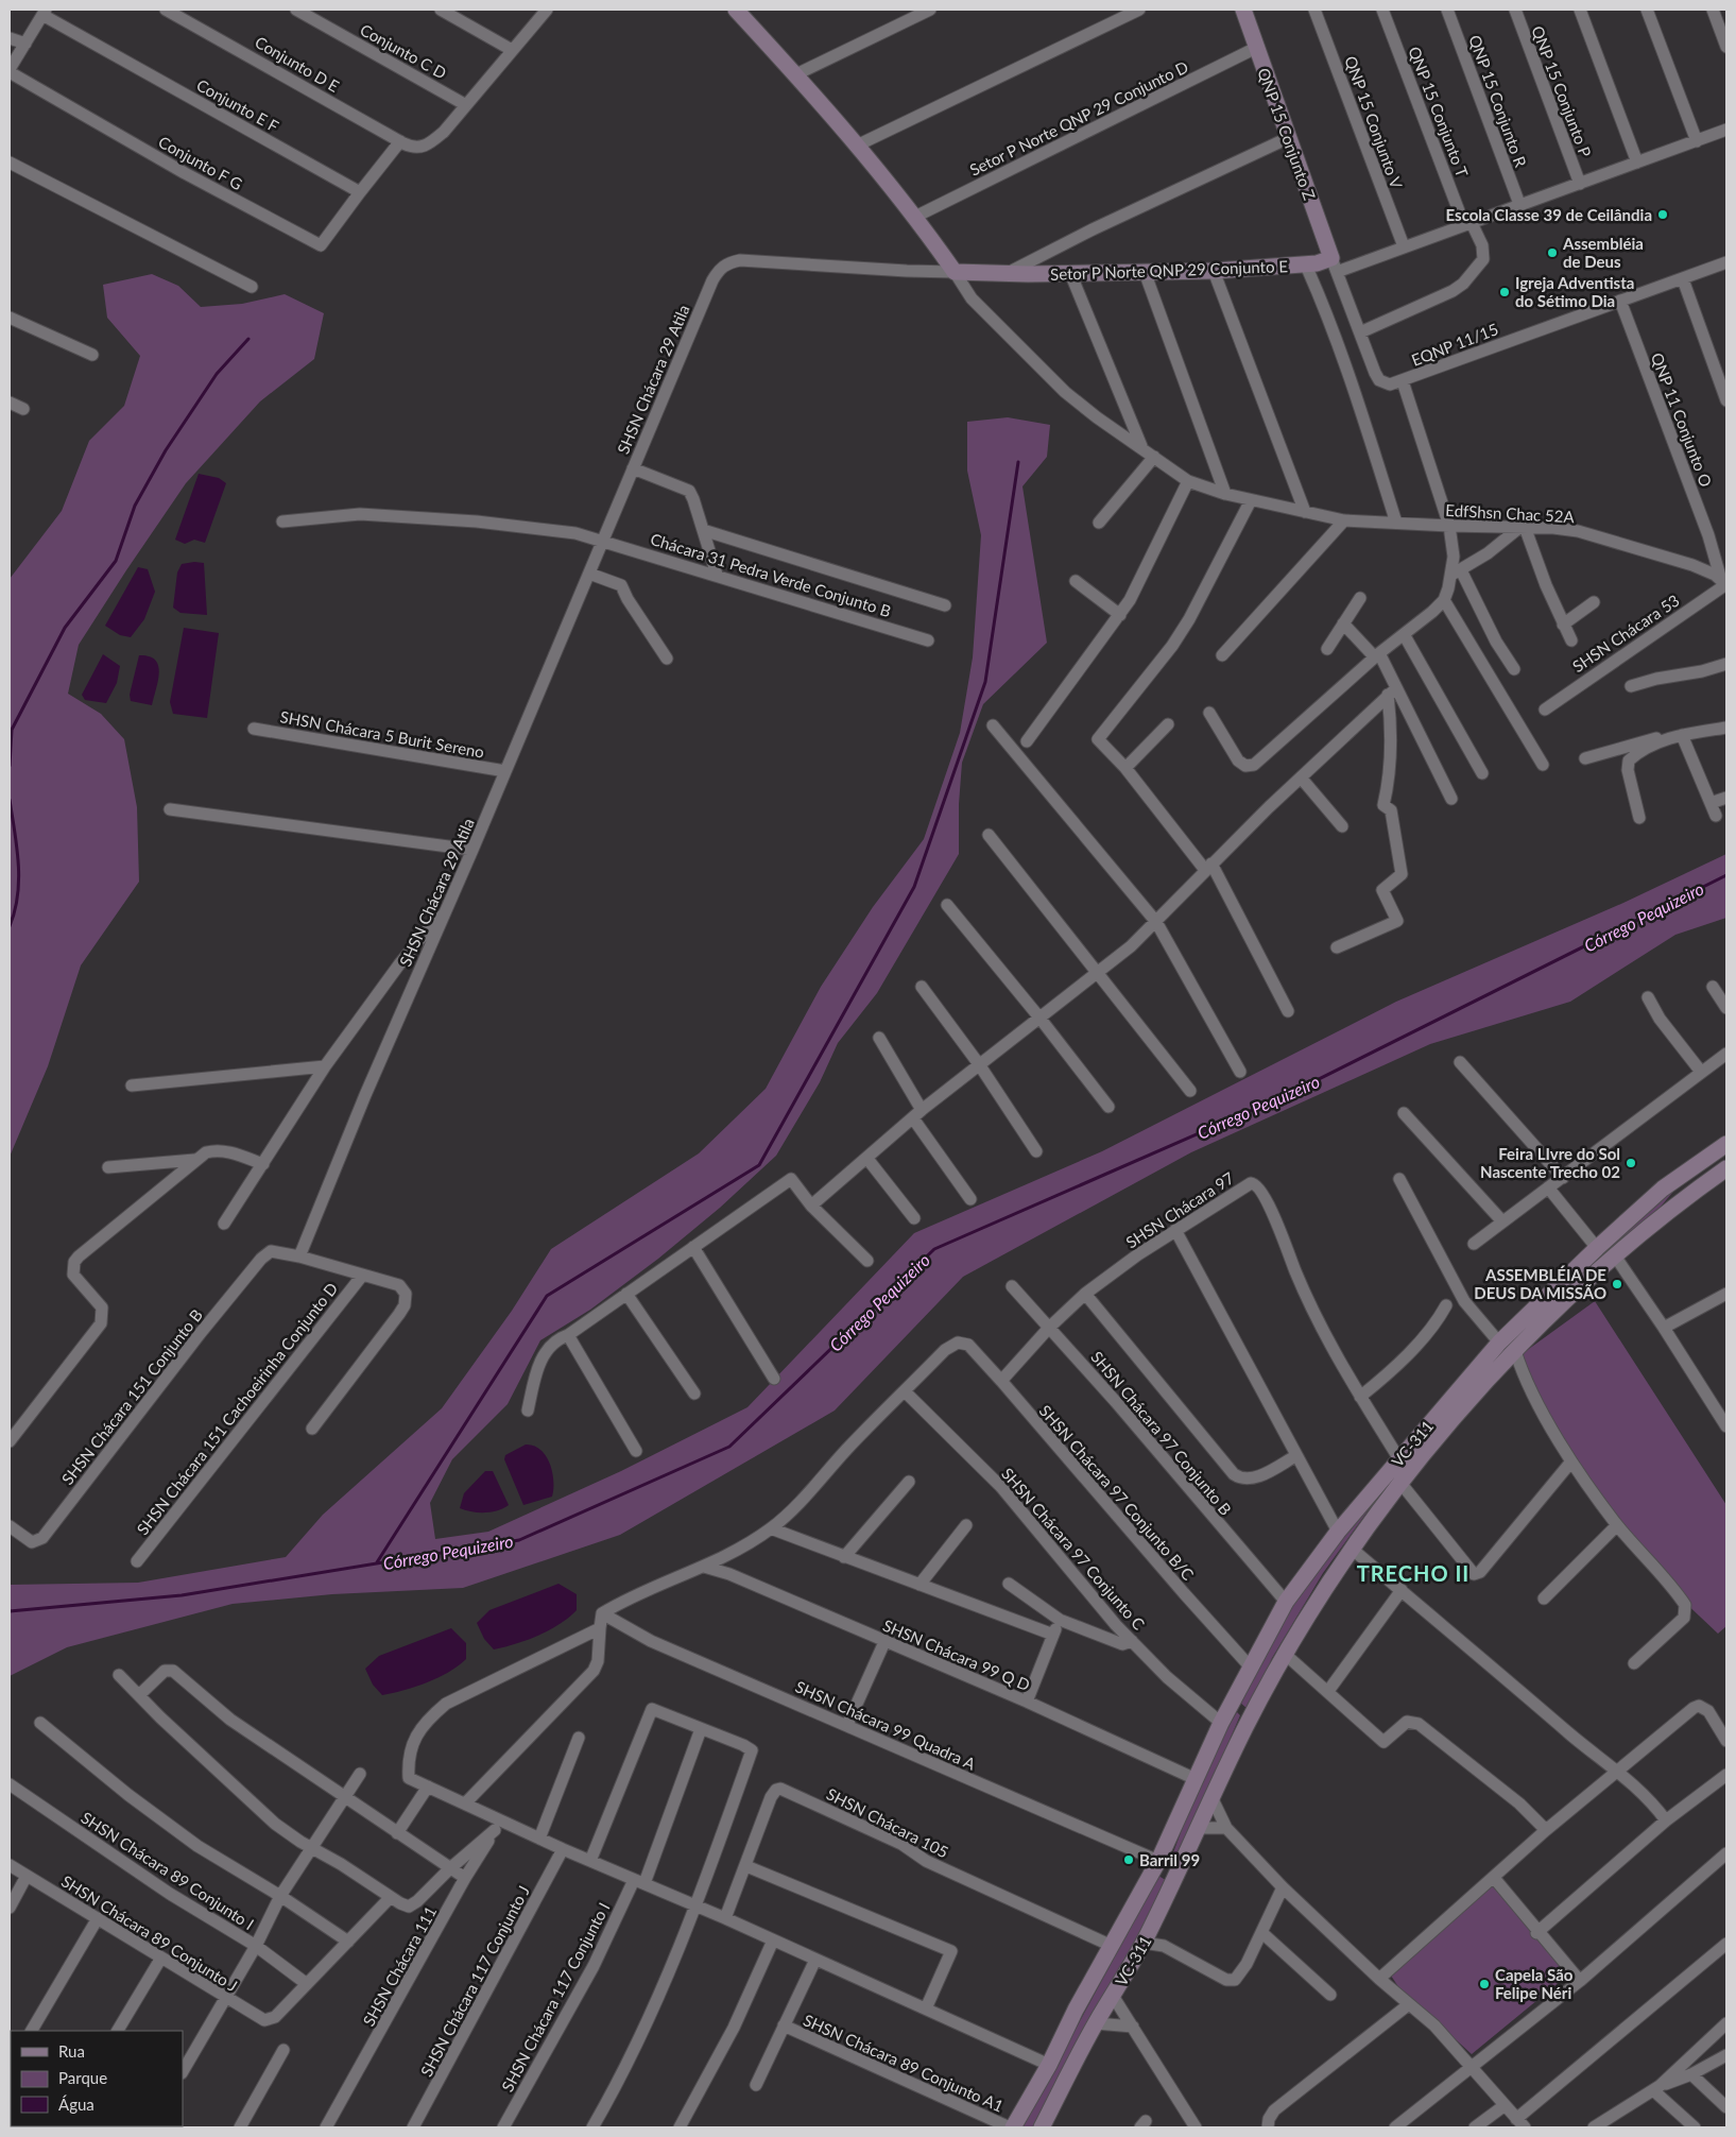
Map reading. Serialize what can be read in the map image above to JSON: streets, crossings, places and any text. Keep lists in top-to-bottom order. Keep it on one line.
{"streets":{"main road":["QNP 15 Conjunto Z","Setor P Norte QNP 29 Conjunto E","VC-311"],"street":["Conjunto C D","Conjunto D E","QNP 15 Conjunto P","QNP 15 Conjunto R","Conjunto E F","QNP 15 Conjunto T","Setor P Norte QNP 29 Conjunto D","QNP 15 Conjunto V","Conjunto F G","EQNP 11/15","SHSN Chácara 29 Atila","QNP 11 Conjunto O","EdfShsn Chac 52A","Chácara 31 Pedra Verde Conjunto B","SHSN Chácara 53","SHSN Chácara 5 Burit Sereno","SHSN Chácara 97","SHSN Chácara 151 Conjunto B","SHSN Chácara 151 Cachoeirinha Conjunto D","SHSN Chácara 97 Conjunto B","SHSN Chácara 97 Conjunto B/C","SHSN Chácara 97 Conjunto C","SHSN Chácara 99 Q D","SHSN Chácara 99 Quadra A","SHSN Chácara 105","SHSN Chácara 89 Conjunto I","SHSN Chácara 89 Conjunto J","SHSN Chácara 111","SHSN Chácara 117 Conjunto J","SHSN Chácara 117 Conjunto I","SHSN Chácara 89 Conjunto A1"]},"crossings":[["Conjunto C D","Conjunto D E"],["Conjunto E F","Conjunto F G"],["Setor P Norte QNP 29 Conjunto D","QNP 15 Conjunto Z"],["QNP 15 Conjunto Z","Setor P Norte QNP 29 Conjunto E"],["Setor P Norte QNP 29 Conjunto E","SHSN Chácara 29 Atila"],["Setor P Norte QNP 29 Conjunto E","EdfShsn Chac 52A"],["EQNP 11/15","QNP 11 Conjunto O"],["SHSN Chácara 29 Atila","EdfShsn Chac 52A"],["SHSN Chácara 29 Atila","Chácara 31 Pedra Verde Conjunto B"],["SHSN Chácara 29 Atila","SHSN Chácara 5 Burit Sereno"],["SHSN Chácara 29 Atila","SHSN Chácara 151 Conjunto B"],["QNP 11 Conjunto O","EdfShsn Chac 52A"],["QNP 11 Conjunto O","SHSN Chácara 53"],["EdfShsn Chac 52A","SHSN Chácara 53"],["SHSN Chácara 97","SHSN Chácara 97 Conjunto B"],["SHSN Chácara 97","VC-311"],["SHSN Chácara 97","SHSN Chácara 97 Conjunto B/C"],["SHSN Chácara 97 Conjunto B","VC-311"],["VC-311","SHSN Chácara 97 Conjunto B/C"],["VC-311","SHSN Chácara 97 Conjunto C"],["VC-311","SHSN Chácara 99 Q D"],["VC-311","SHSN Chácara 99 Quadra A"],["VC-311","SHSN Chácara 105"],["VC-311","SHSN Chácara 89 Conjunto A1"],["SHSN Chácara 97 Conjunto B/C","SHSN Chácara 97 Conjunto C"],["SHSN Chácara 89 Conjunto I","SHSN Chácara 89 Conjunto J"]],"districts":["TRECHO II"],"water":["Córrego Pequizeiro"],"places":["Escola Classe 39 de Ceilândia","Assembléia de Deus","Igreja Adventista do Sétimo Dia","Feira LIvre do Sol Nascente Trecho 02","ASSEMBLÉIA DE DEUS DA MISSÃO","Barril 99","Capela São Felipe Néri"],"legend":["Rua","Parque","Água"]}
